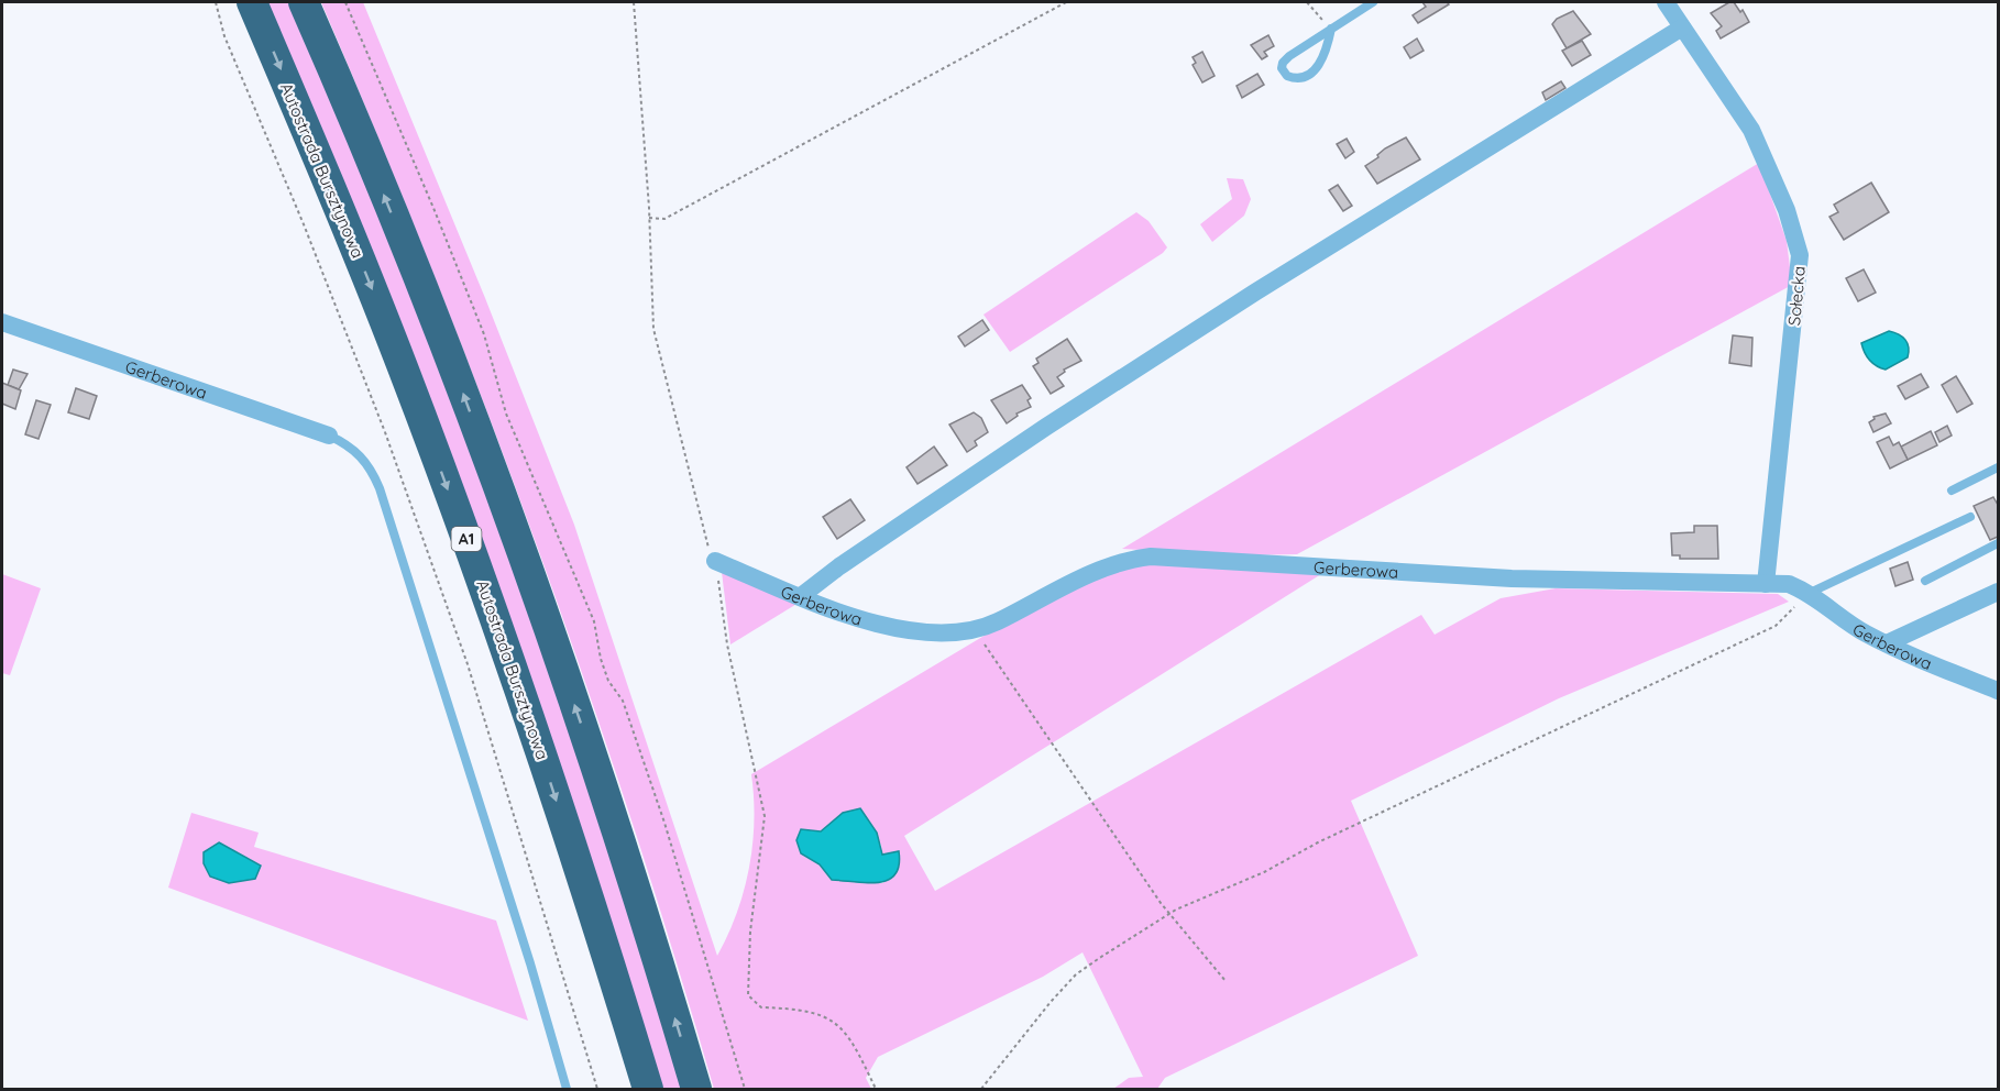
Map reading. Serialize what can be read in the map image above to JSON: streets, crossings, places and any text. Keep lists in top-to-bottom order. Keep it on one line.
{"streets":{"highway":["Autostrada Bursztynowa","A1"],"street":["Sołecka","Gerberowa"]},"crossings":[["Sołecka","Gerberowa"]]}
